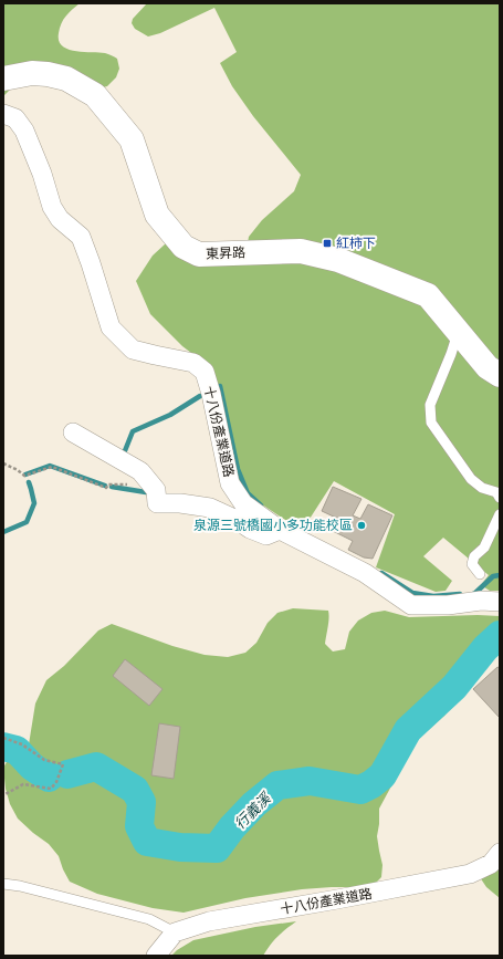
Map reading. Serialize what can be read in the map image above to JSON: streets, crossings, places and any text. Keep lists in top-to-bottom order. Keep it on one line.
{"streets":{"street":["東昇路","十八份產業道路"]},"water":["行義溪"],"places":{"transit":["紅柿下"],"other":["泉源三號橋國小多功能校區"]}}
